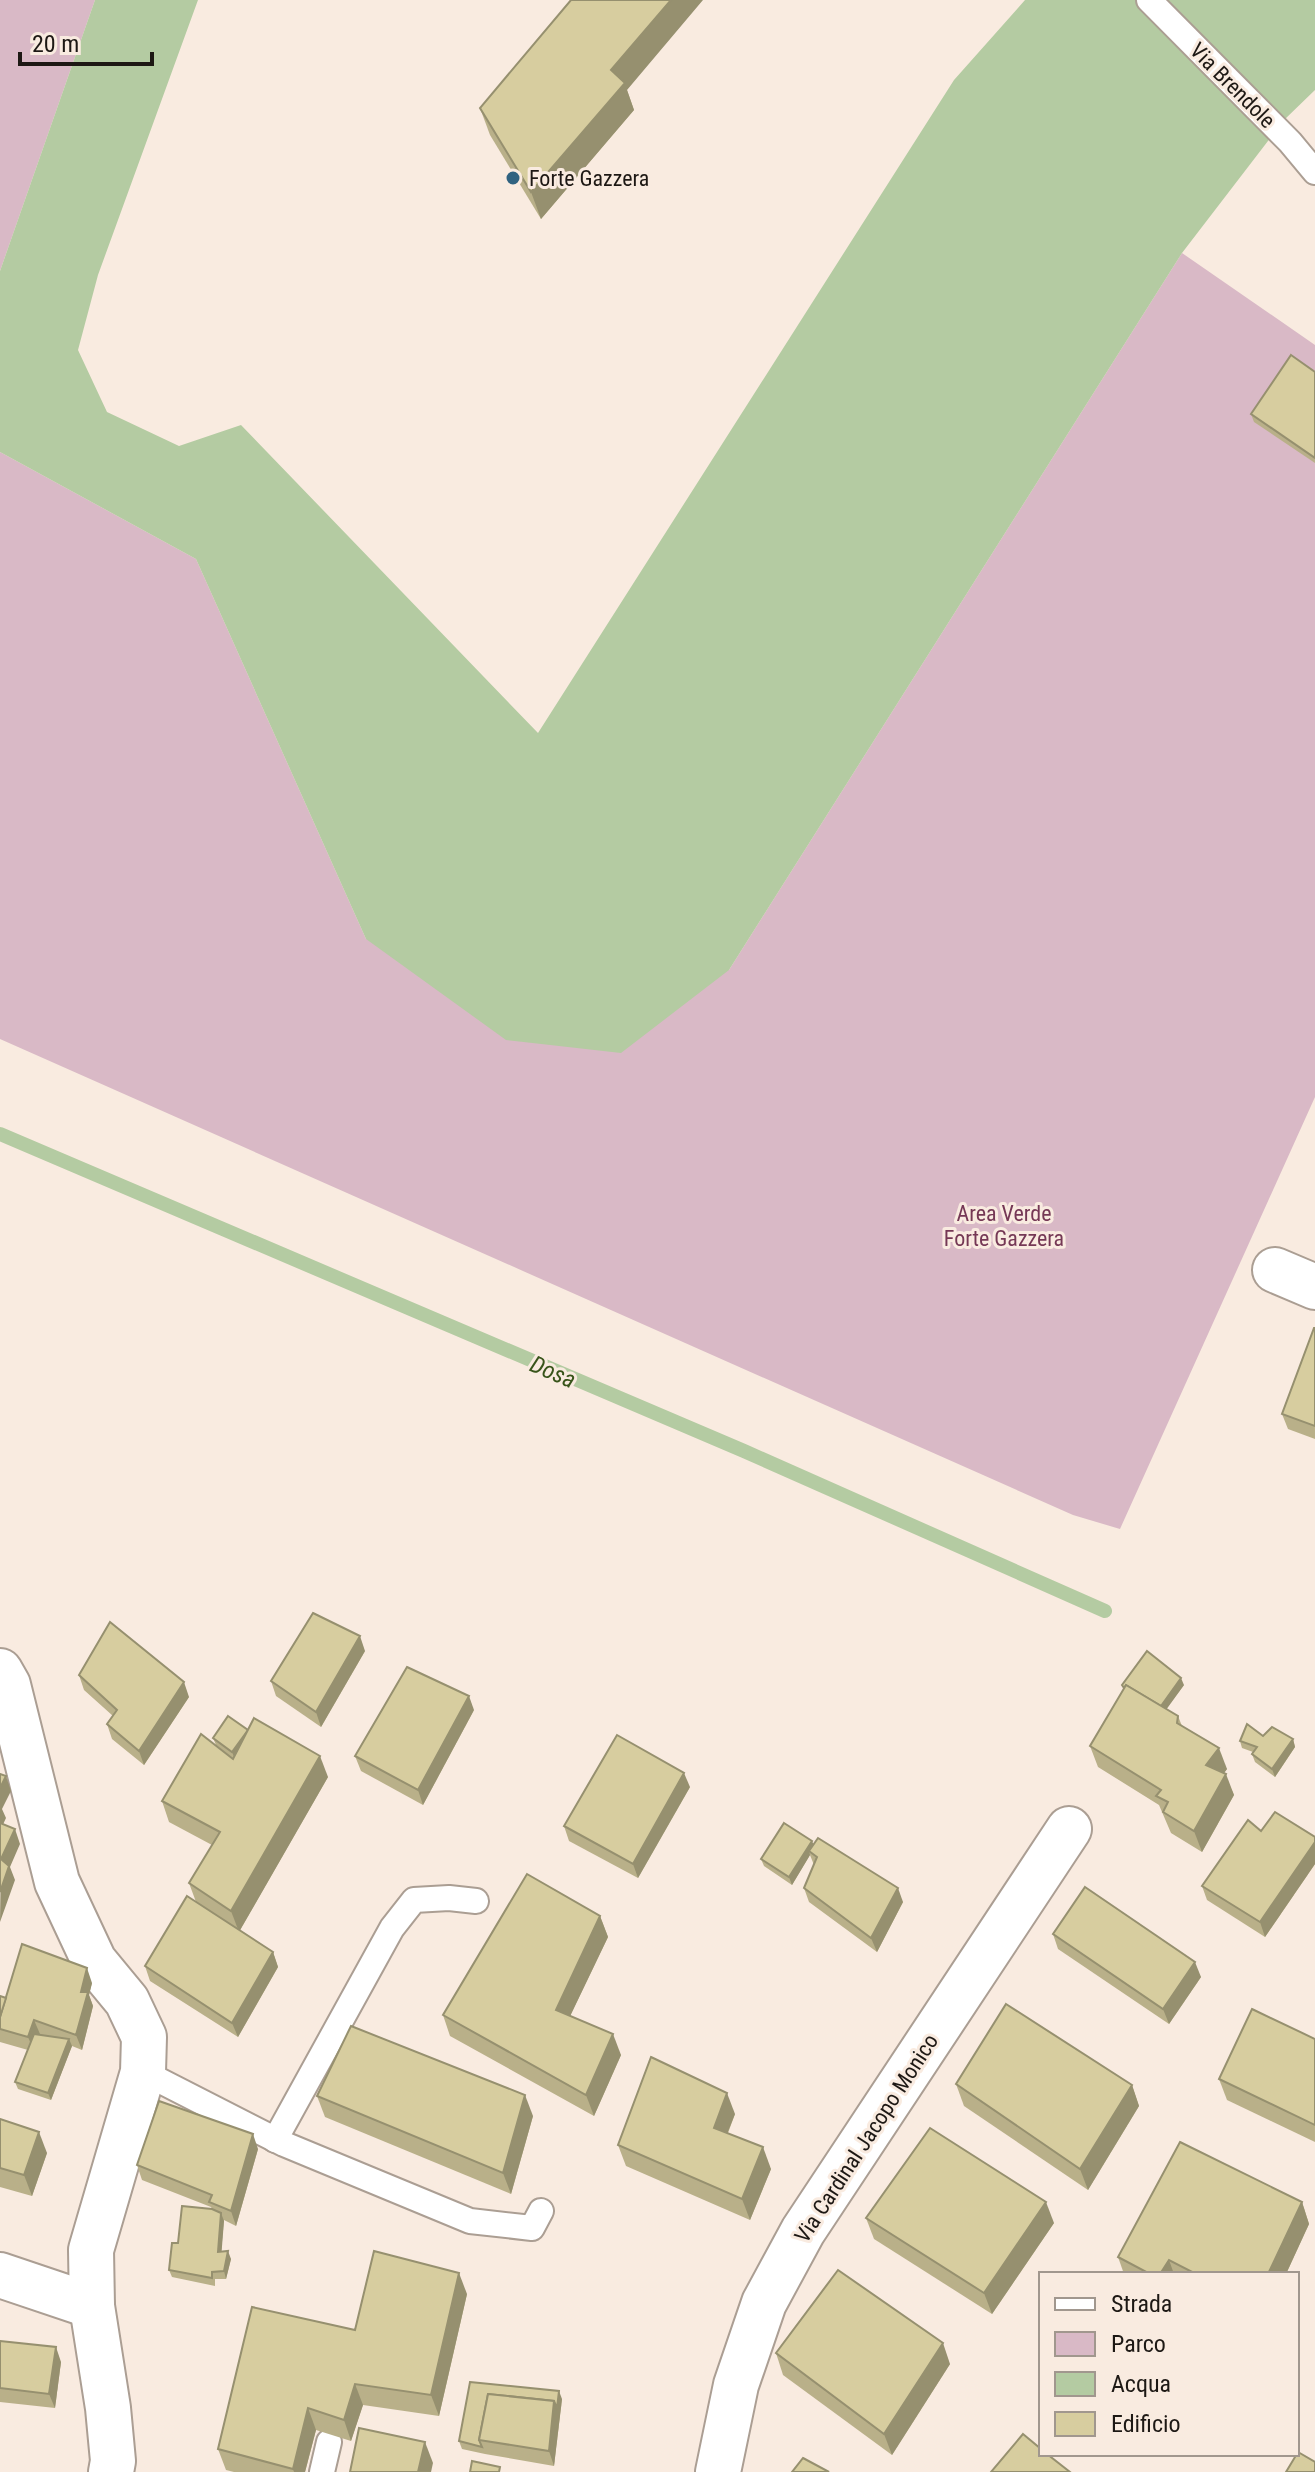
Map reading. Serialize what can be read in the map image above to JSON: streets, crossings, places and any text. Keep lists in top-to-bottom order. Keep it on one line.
{"streets":{"street":["Via Cardinal Jacopo Monico"],"lane":["Via Brendole"]},"water":["Dosa"],"parks":["Area Verde Forte Gazzera"],"places":["Forte Gazzera"],"legend":["Strada","Parco","Acqua","Edificio"],"scale_bar":"20 m"}
